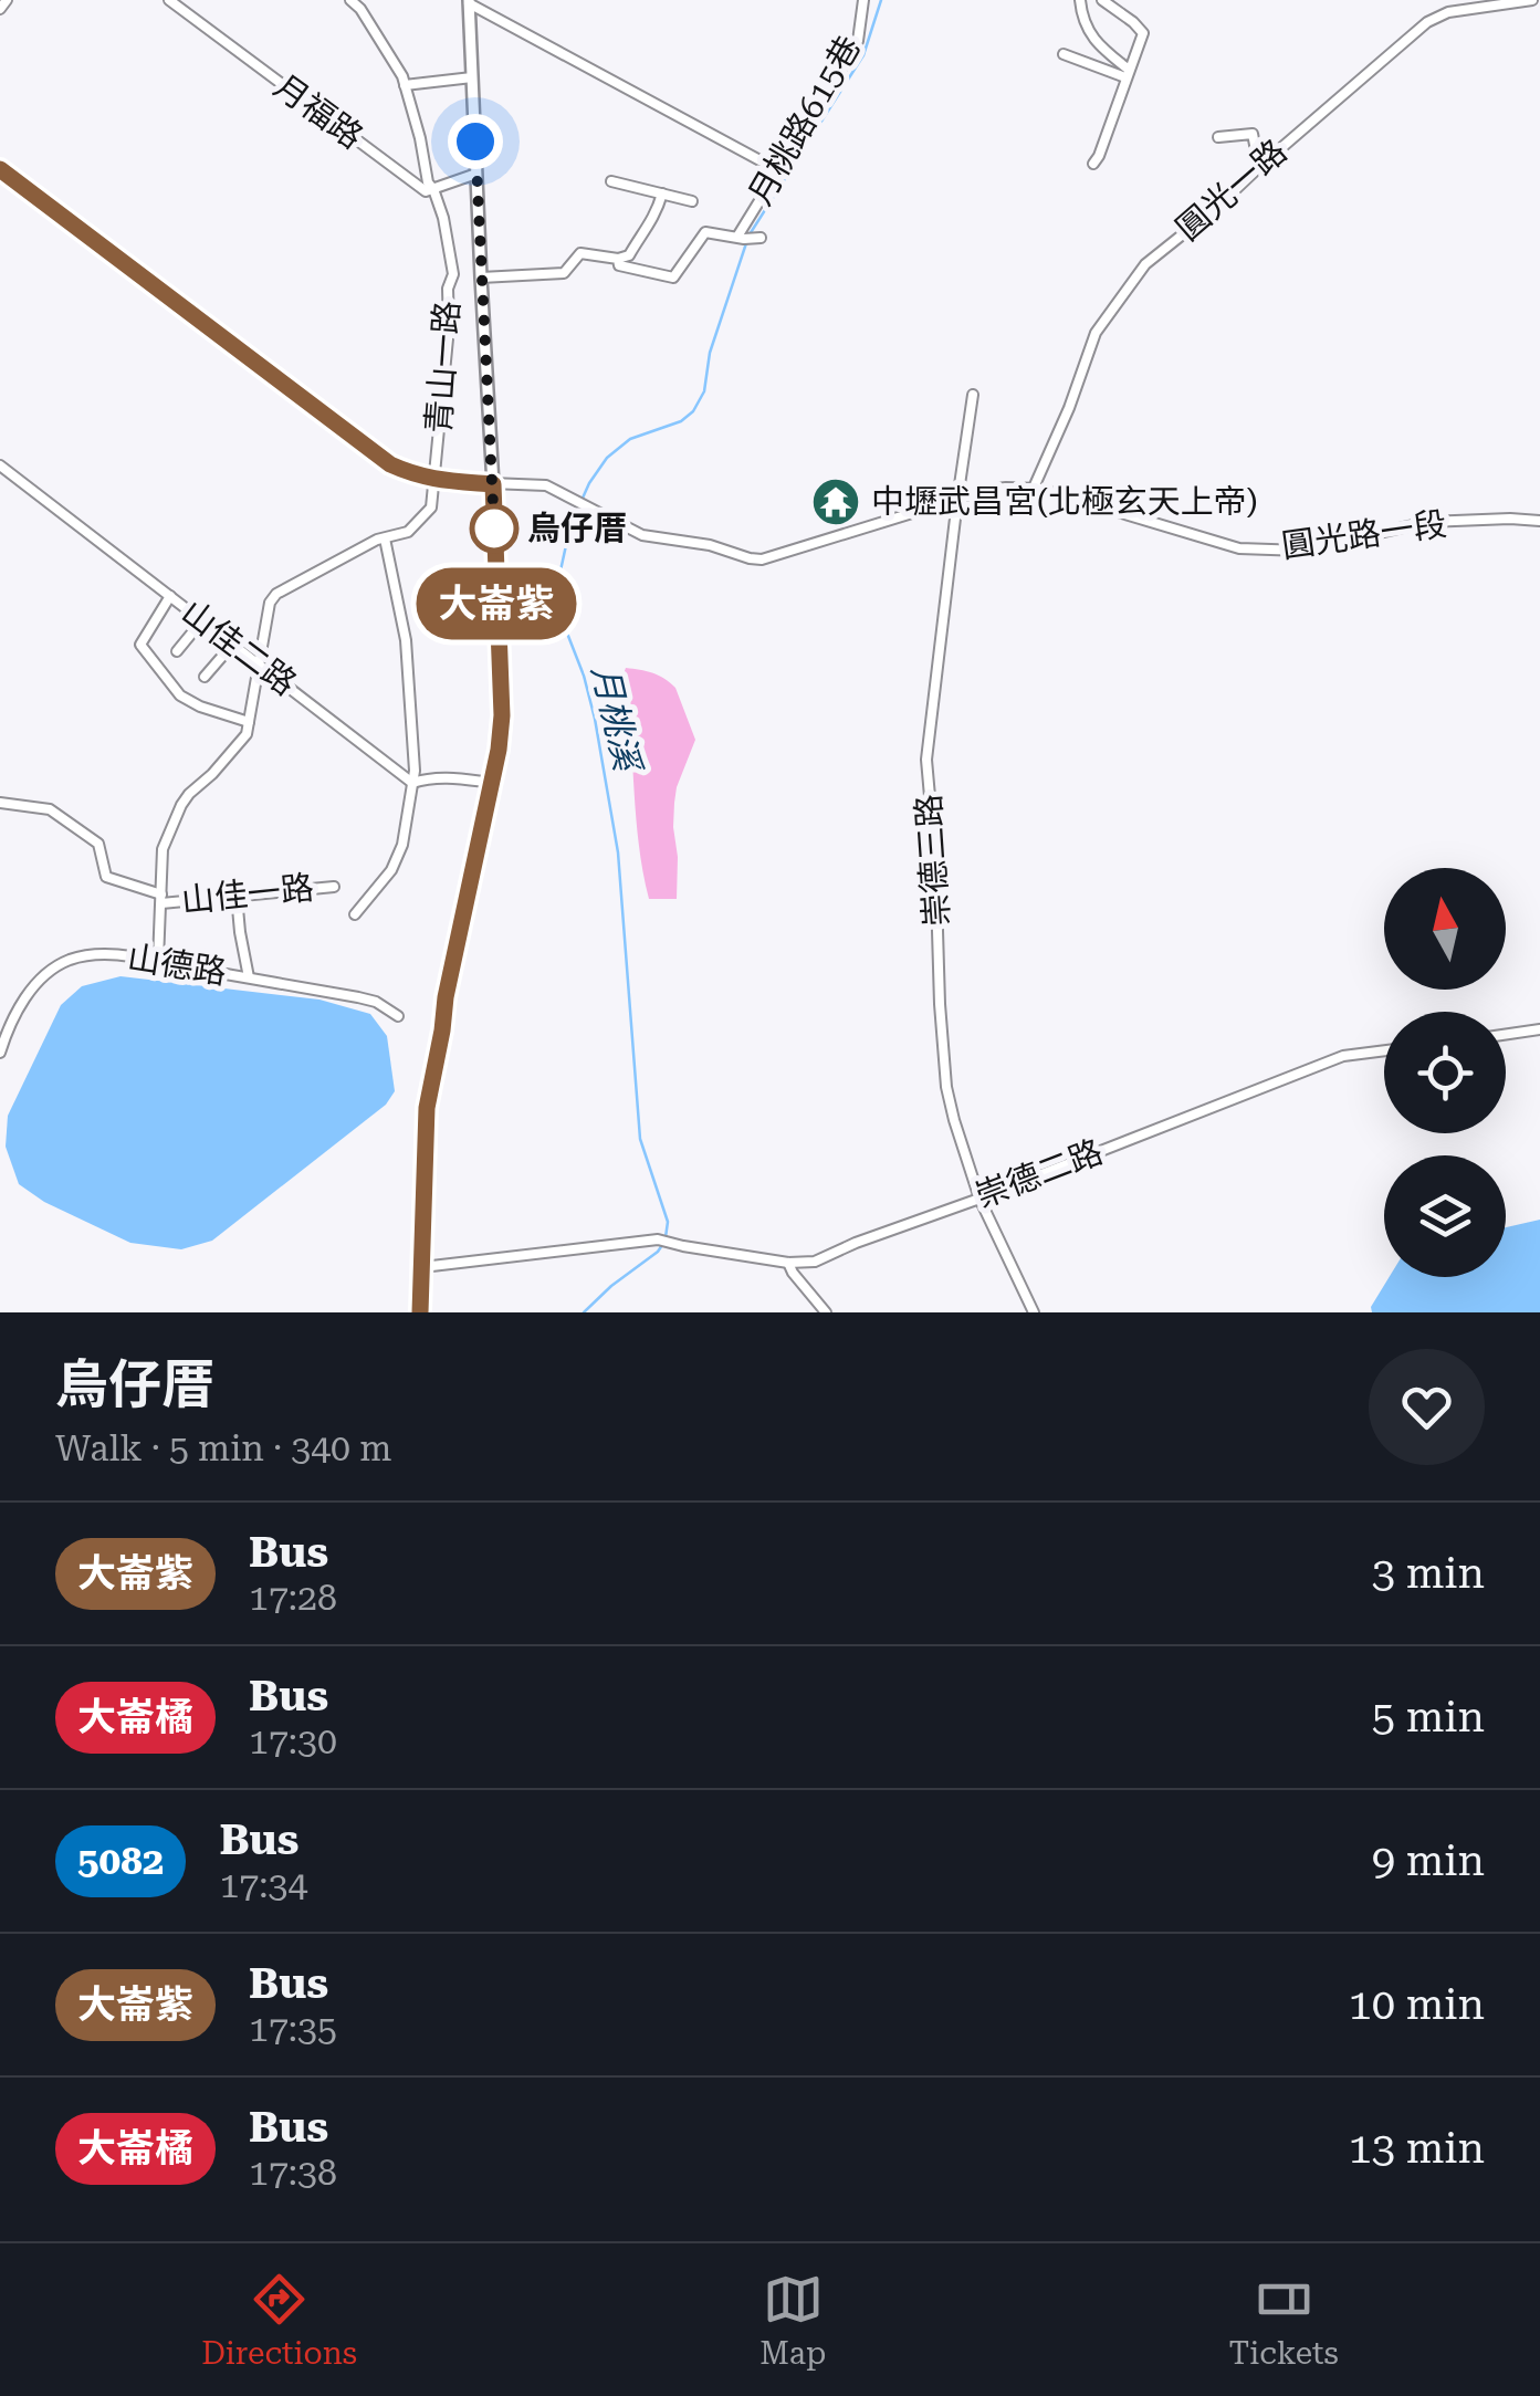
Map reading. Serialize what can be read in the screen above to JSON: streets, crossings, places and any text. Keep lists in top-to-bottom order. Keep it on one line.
{"streets":{"street":["月福路","月桃路615巷","圓光一路","青山一路","圓光路一段","山佳二路","崇德三路","山佳一路","山德路","崇德二路"]},"crossings":[["月福路","青山一路"],["圓光一路","圓光路一段"],["青山一路","圓光路一段"],["青山一路","山佳二路"],["青山一路","山佳一路"],["青山一路","山德路"],["圓光路一段","崇德三路"],["崇德三路","崇德二路"]],"water":["月桃溪"],"places":{"temple":["中壢武昌宮(北極玄天上帝)"],"other":["烏仔厝"]},"lines":["bus line 大崙紫"],"north":"top","page":{"on_map":"大崙紫","heading":["烏仔厝","Walk · 5 min · 340 m"],"list":[{"mark":"大崙紫","name":"Bus","note":"17:28","value":"3 min"},{"mark":"大崙橘","name":"Bus","note":"17:30","value":"5 min"},{"mark":"5082","name":"Bus","note":"17:34","value":"9 min"},{"mark":"大崙紫","name":"Bus","note":"17:35","value":"10 min"},{"mark":"大崙橘","name":"Bus","note":"17:38","value":"13 min"}],"tabs":["Directions","Map","Tickets"]}}
